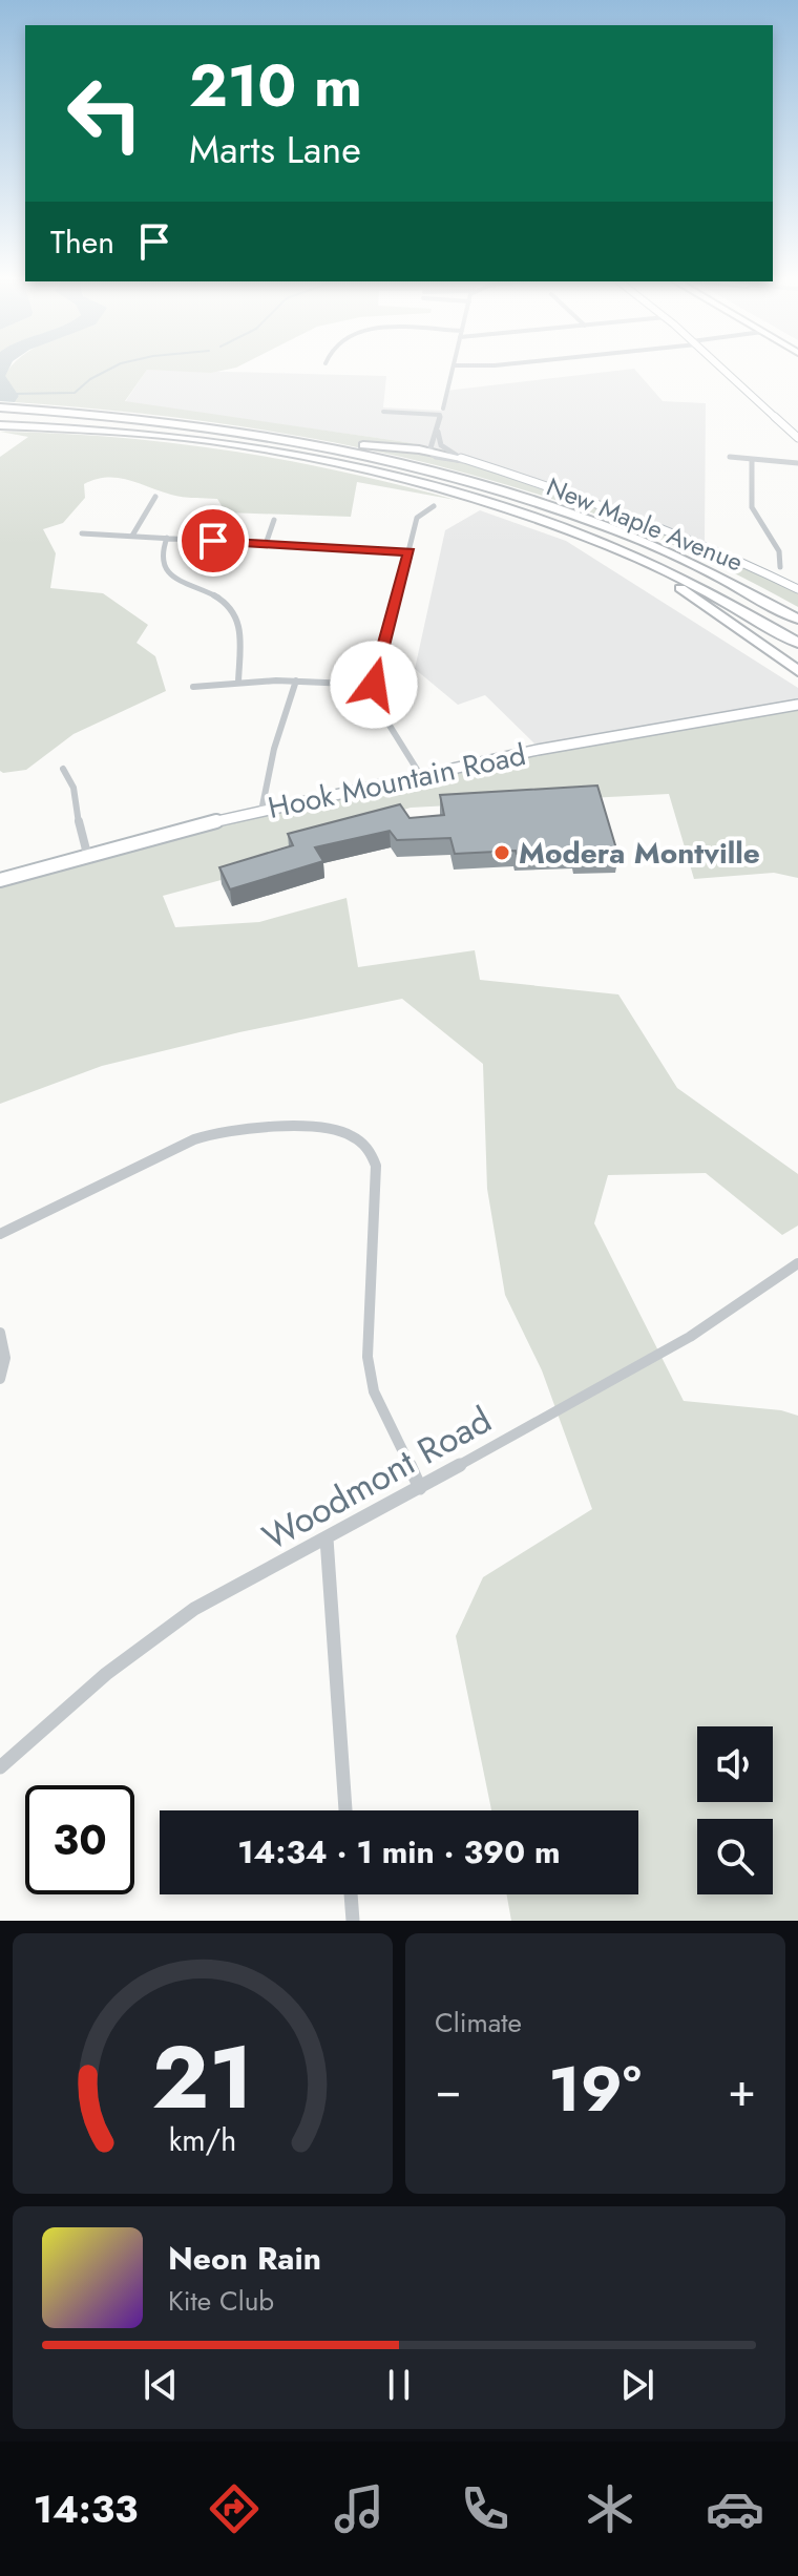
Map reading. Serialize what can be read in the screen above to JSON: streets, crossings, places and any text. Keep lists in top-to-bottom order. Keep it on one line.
{"streets":{"street":["New Maple Avenue","Hook Mountain Road","Woodmont Road"]},"places":["Modera Montville"],"page":{"turn":["210 m","Marts Lane"],"then":"Then","limit":"30","trip":"14:34 · 1 min · 390 m","tile":"Climate","heat":["−","19°","+"],"song":["Neon Rain","Kite Club"],"tabs":"14:33","gauge":["21","km/h"]}}
